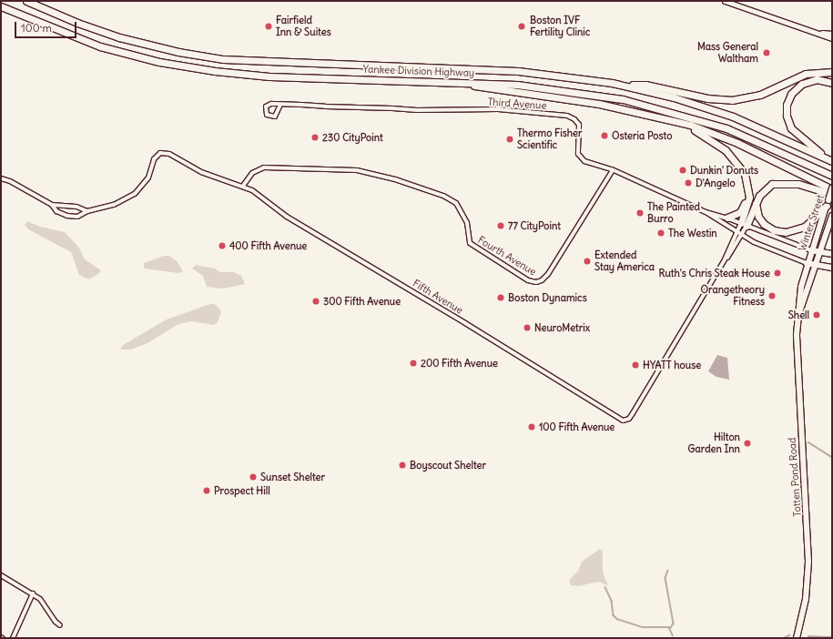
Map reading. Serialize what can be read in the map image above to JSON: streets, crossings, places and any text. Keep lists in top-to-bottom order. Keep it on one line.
{"streets":{"highway":["Yankee Division Highway"],"main road":["Winter Street","Totten Pond Road"],"street":["Third Avenue","Fourth Avenue","Fifth Avenue"]},"crossings":[["Third Avenue","Winter Street"],["Third Avenue","Fourth Avenue"],["Third Avenue","Totten Pond Road"],["Winter Street","Totten Pond Road"],["Fourth Avenue","Fifth Avenue"]],"places":["Fairfield Inn & Suites","Boston IVF Fertility Clinic","Mass General Waltham","Osteria Posto","230 CityPoint","Thermo Fisher Scientific","Dunkin' Donuts","D'Angelo","The Painted Burro","77 CityPoint","The Westin","400 Fifth Avenue","Extended Stay America","Ruth's Chris Steak House","Orangetheory Fitness","Boston Dynamics","300 Fifth Avenue","Shell","NeuroMetrix","200 Fifth Avenue","HYATT house","100 Fifth Avenue","Hilton Garden Inn","Boyscout Shelter","Sunset Shelter","Prospect Hill"],"scale_bar":"100 m"}
